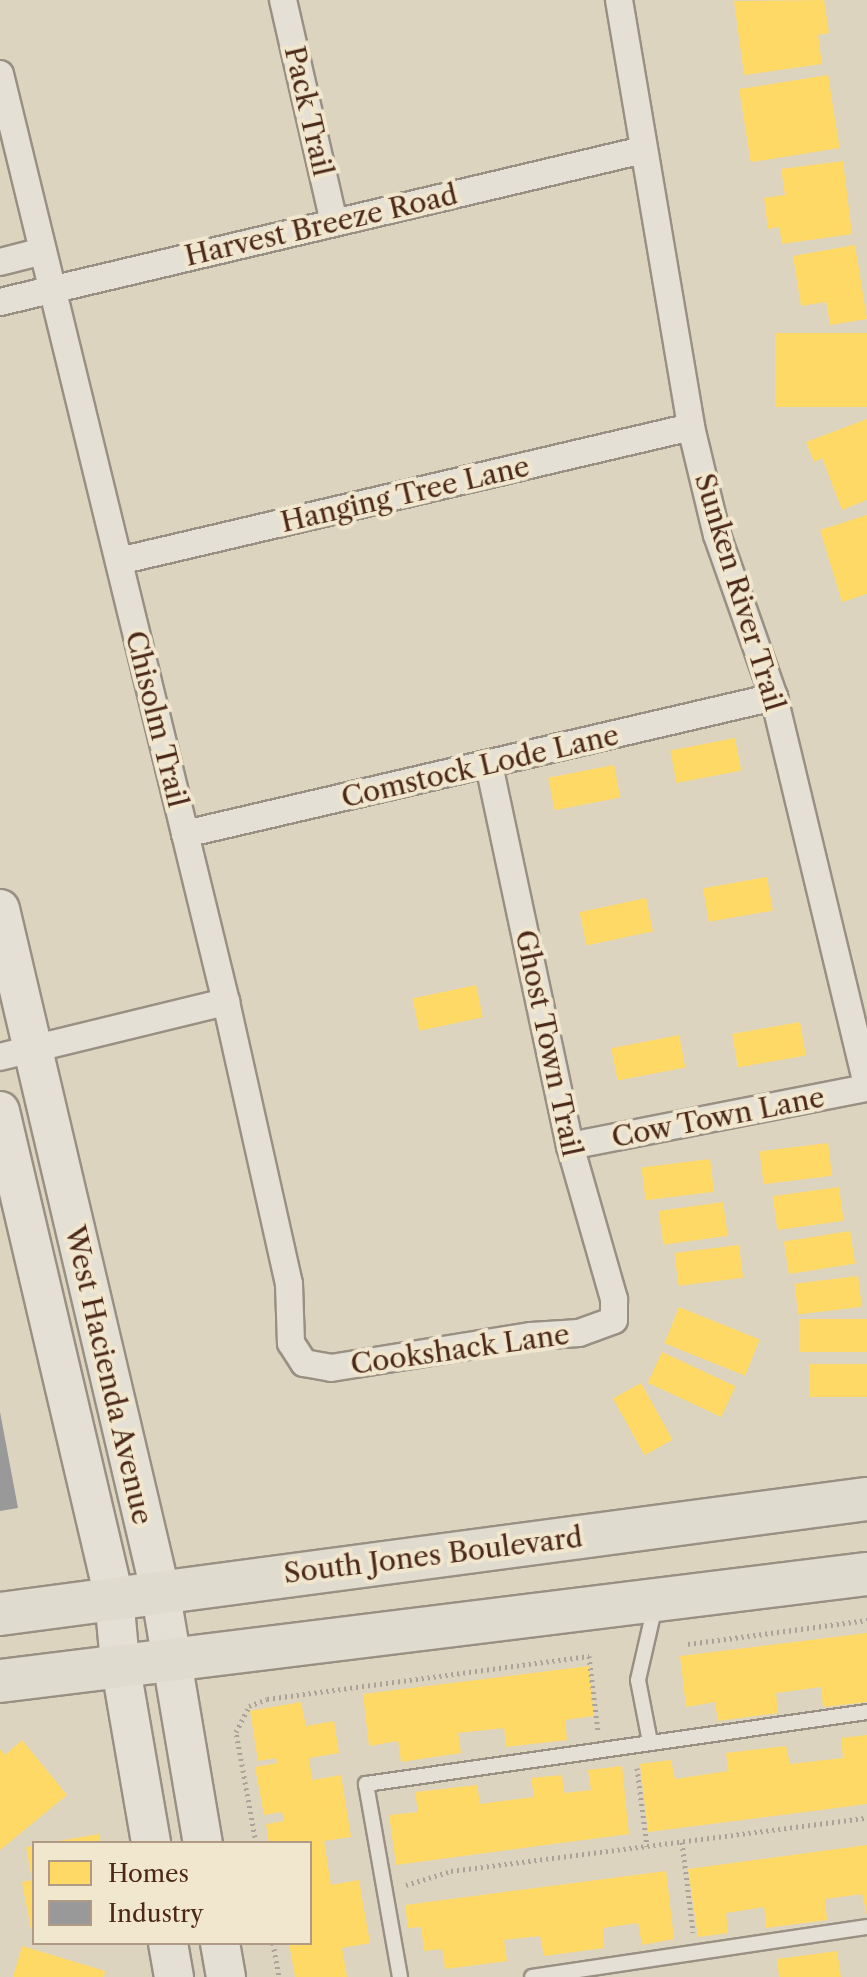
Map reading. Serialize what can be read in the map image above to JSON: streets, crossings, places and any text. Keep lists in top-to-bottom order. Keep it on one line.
{"streets":{"main road":["West Hacienda Avenue","South Jones Boulevard"],"street":["Pack Trail","Harvest Breeze Road","Hanging Tree Lane","Sunken River Trail","Chisolm Trail","Comstock Lode Lane","Ghost Town Trail","Cow Town Lane","Cookshack Lane"]},"crossings":[["Pack Trail","Harvest Breeze Road"],["Harvest Breeze Road","Sunken River Trail"],["Harvest Breeze Road","Chisolm Trail"],["Hanging Tree Lane","Sunken River Trail"],["Hanging Tree Lane","Chisolm Trail"],["Sunken River Trail","Comstock Lode Lane"],["Sunken River Trail","Cow Town Lane"],["Chisolm Trail","Comstock Lode Lane"],["Chisolm Trail","Cookshack Lane"],["Comstock Lode Lane","Ghost Town Trail"],["Ghost Town Trail","Cow Town Lane"],["Ghost Town Trail","Cookshack Lane"],["West Hacienda Avenue","South Jones Boulevard"]],"legend":["Homes","Industry"]}
